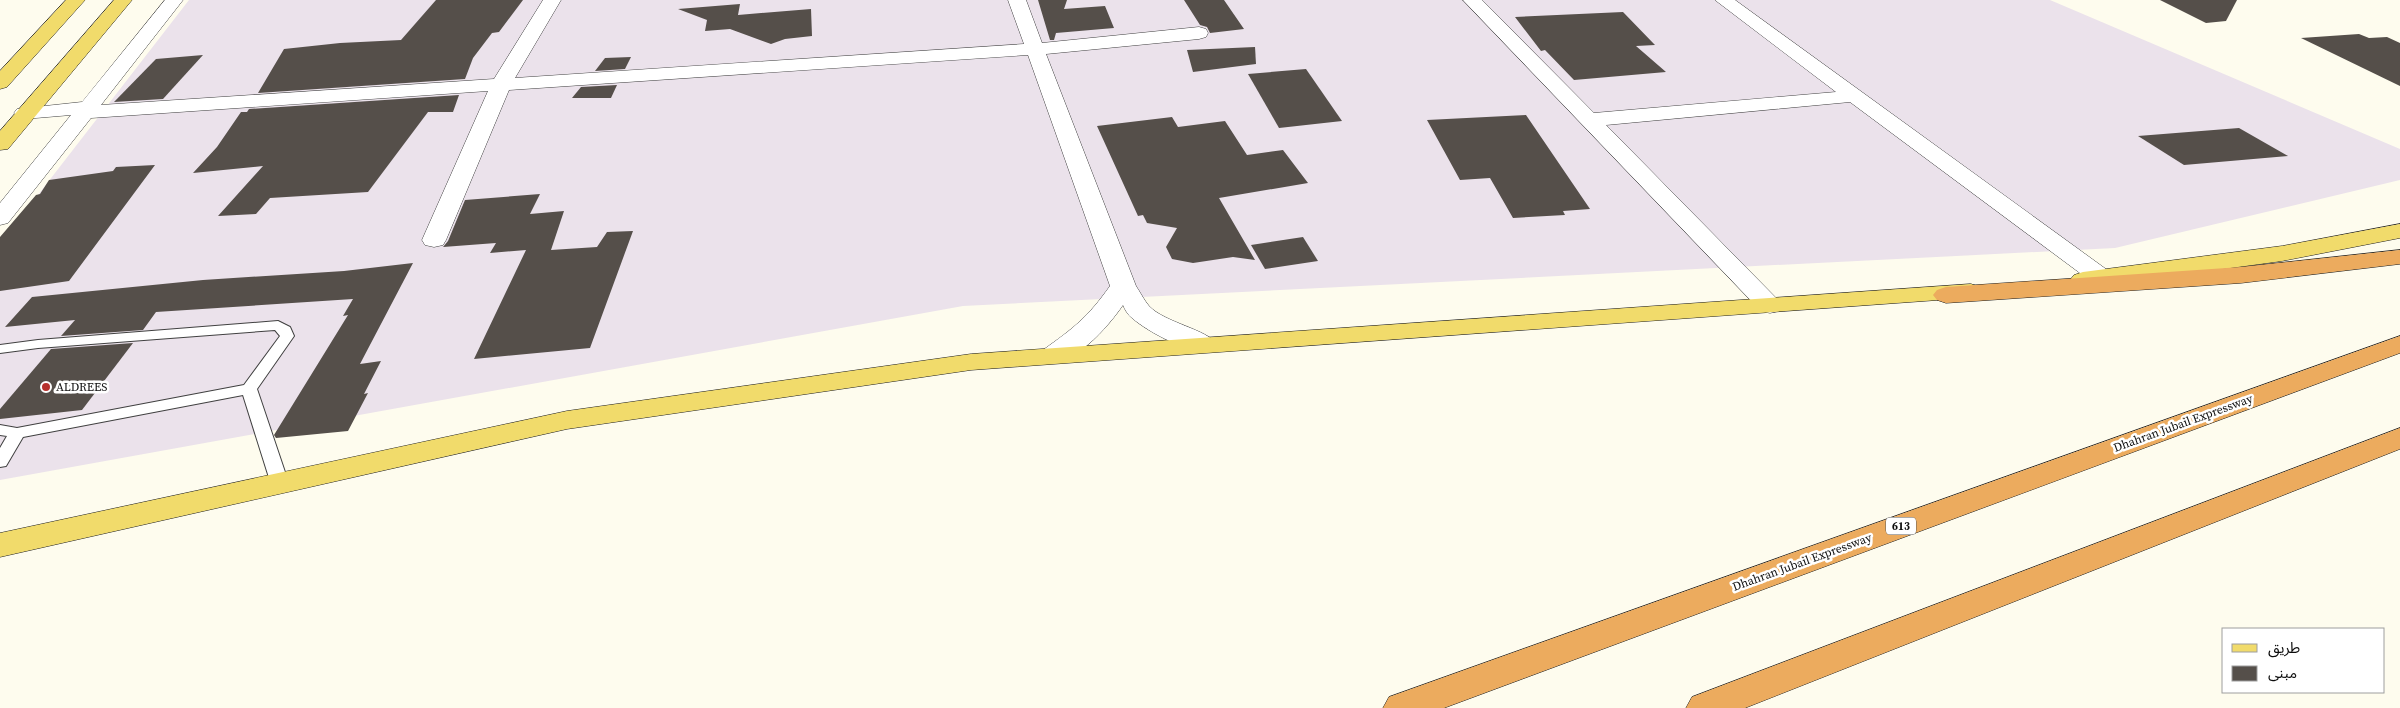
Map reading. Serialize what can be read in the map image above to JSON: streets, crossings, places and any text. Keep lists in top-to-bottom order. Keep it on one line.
{"streets":{"highway":["Dhahran Jubail Expressway","613"]},"places":["ALDREES"],"legend":["طريق","مبنى"]}
